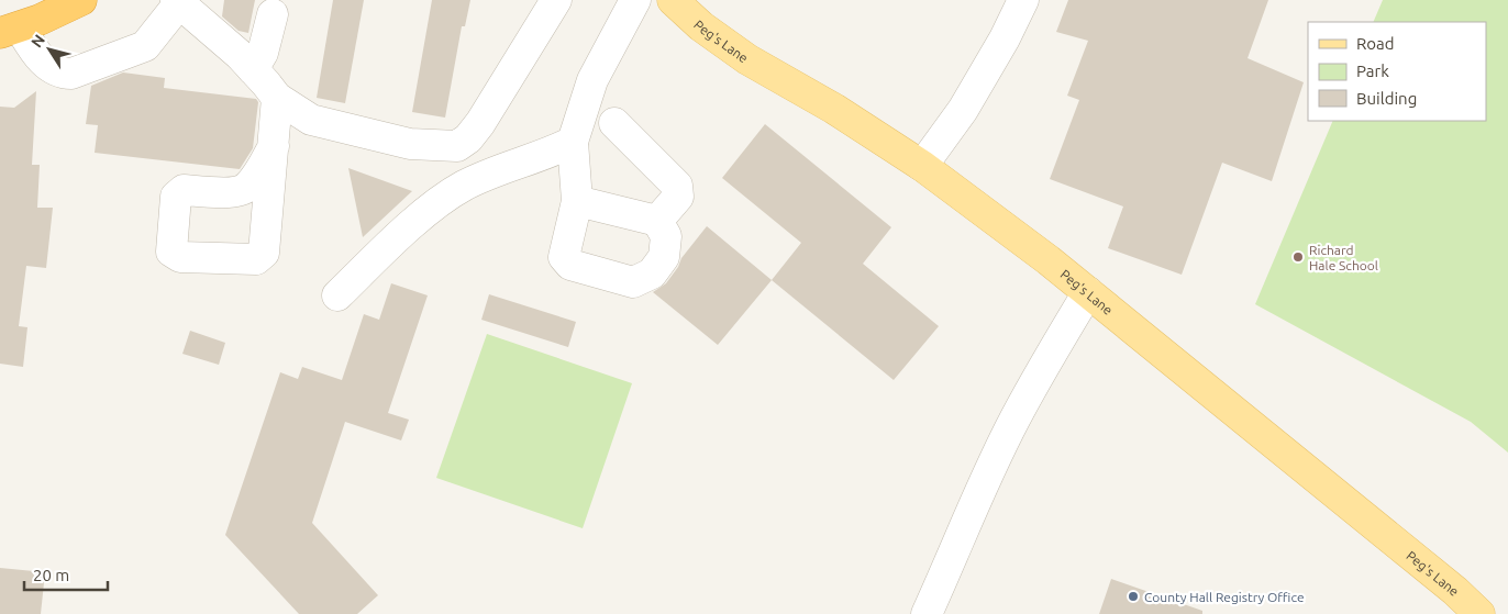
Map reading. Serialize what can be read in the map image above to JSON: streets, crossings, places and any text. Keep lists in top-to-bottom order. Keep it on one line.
{"streets":{"main road":["Peg's Lane"]},"places":["Richard Hale School","County Hall Registry Office"],"legend":["Road","Park","Building"],"scale_bar":"20 m","north":"top left"}
